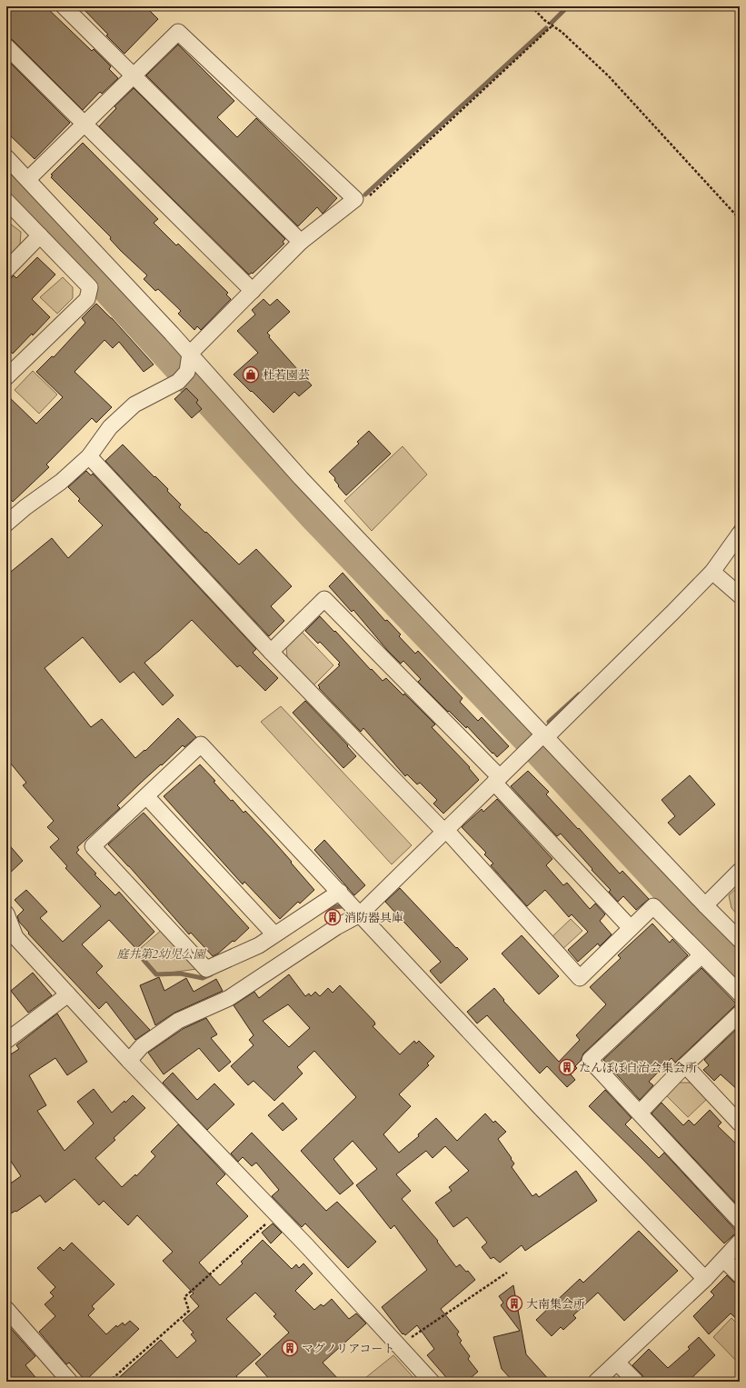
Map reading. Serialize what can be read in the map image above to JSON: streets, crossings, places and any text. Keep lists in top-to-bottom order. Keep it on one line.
{"parks":["庭井第2幼児公園"],"places":{"shop":["杜若園芸"],"building":["消防器具庫","たんぽぽ自治会集会所","大南集会所","マグノリアコート"]}}
